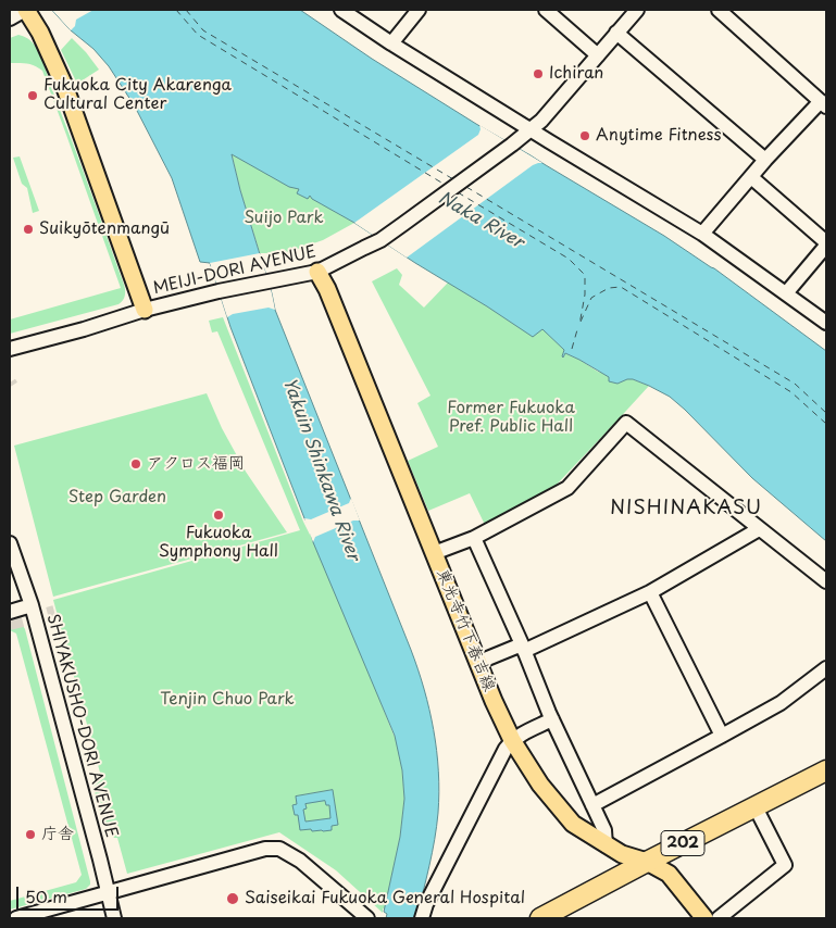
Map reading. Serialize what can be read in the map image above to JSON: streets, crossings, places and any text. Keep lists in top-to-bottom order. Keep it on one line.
{"streets":{"highway":["202"],"main road":["東光寺竹下春吉線"],"street":["MEIJI-DORI AVENUE","SHIYAKUSHO-DORI AVENUE"]},"crossings":[["MEIJI-DORI AVENUE","東光寺竹下春吉線"],["東光寺竹下春吉線","202"]],"districts":["NISHINAKASU"],"water":["Naka River","Yakuin Shinkawa River"],"parks":["Suijo Park","Former Fukuoka Pref. Public Hall","Step Garden","Tenjin Chuo Park"],"places":["Ichiran","Fukuoka City Akarenga Cultural Center","Anytime Fitness","Suikyōtenmangū","アクロス福岡","Fukuoka Symphony Hall","庁舎","Saiseikai Fukuoka General Hospital"],"scale_bar":"50 m"}
